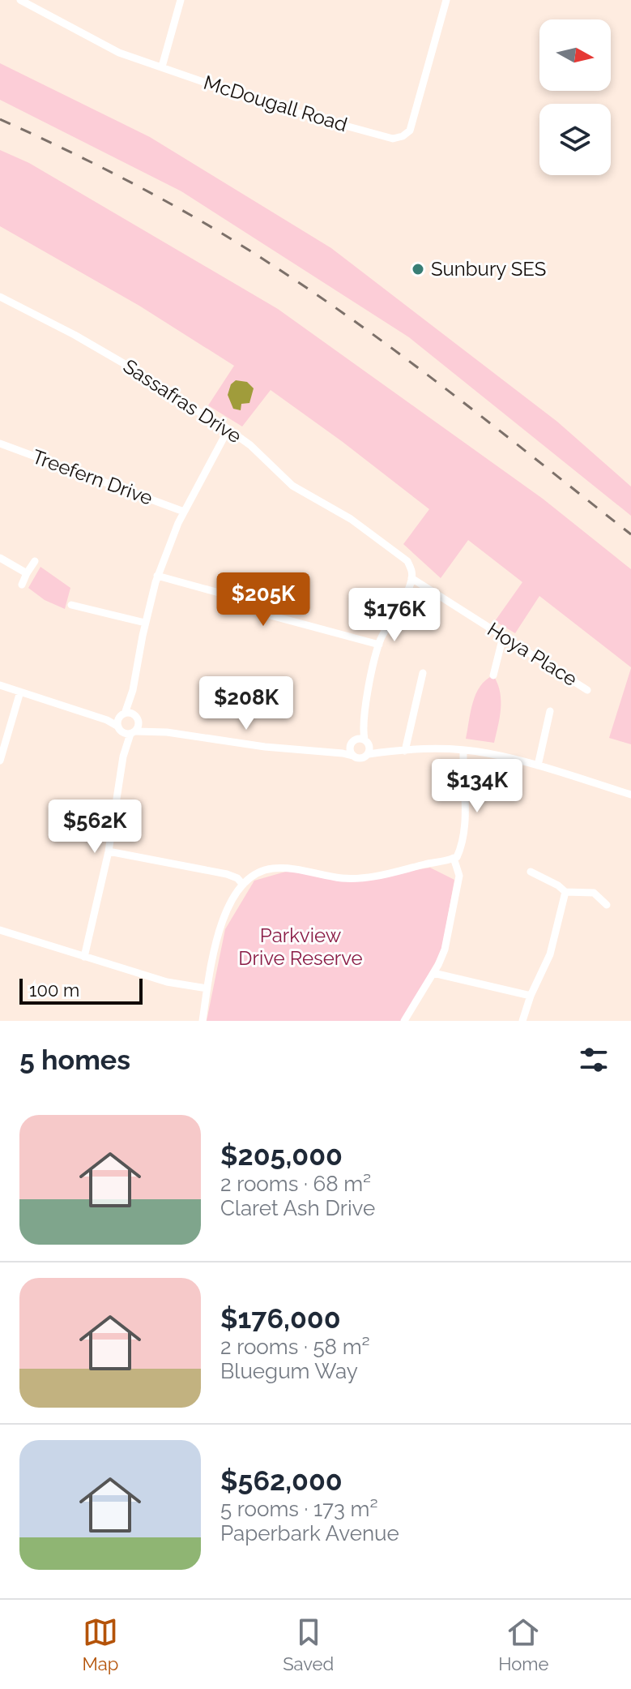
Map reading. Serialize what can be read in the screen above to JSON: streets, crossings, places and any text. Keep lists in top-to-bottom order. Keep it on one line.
{"streets":{"street":["McDougall Road","Sassafras Drive","Treefern Drive","Hoya Place"]},"crossings":[["Sassafras Drive","Hoya Place"]],"parks":["Parkview Drive Reserve"],"places":["Sunbury SES"],"scale_bar":"100 m","north":"right","page":{"price":["$205K","$176K","$208K","$134K","$562K"],"scale":"100 m","heading":"5 homes","list":[{"name":"$205,000","note":"2 rooms · 68 m² · Claret Ash Drive"},{"name":"$176,000","note":"2 rooms · 58 m² · Bluegum Way"},{"name":"$562,000","note":"5 rooms · 173 m² · Paperbark Avenue"}],"tabs":["Map","Saved","Home"]}}
